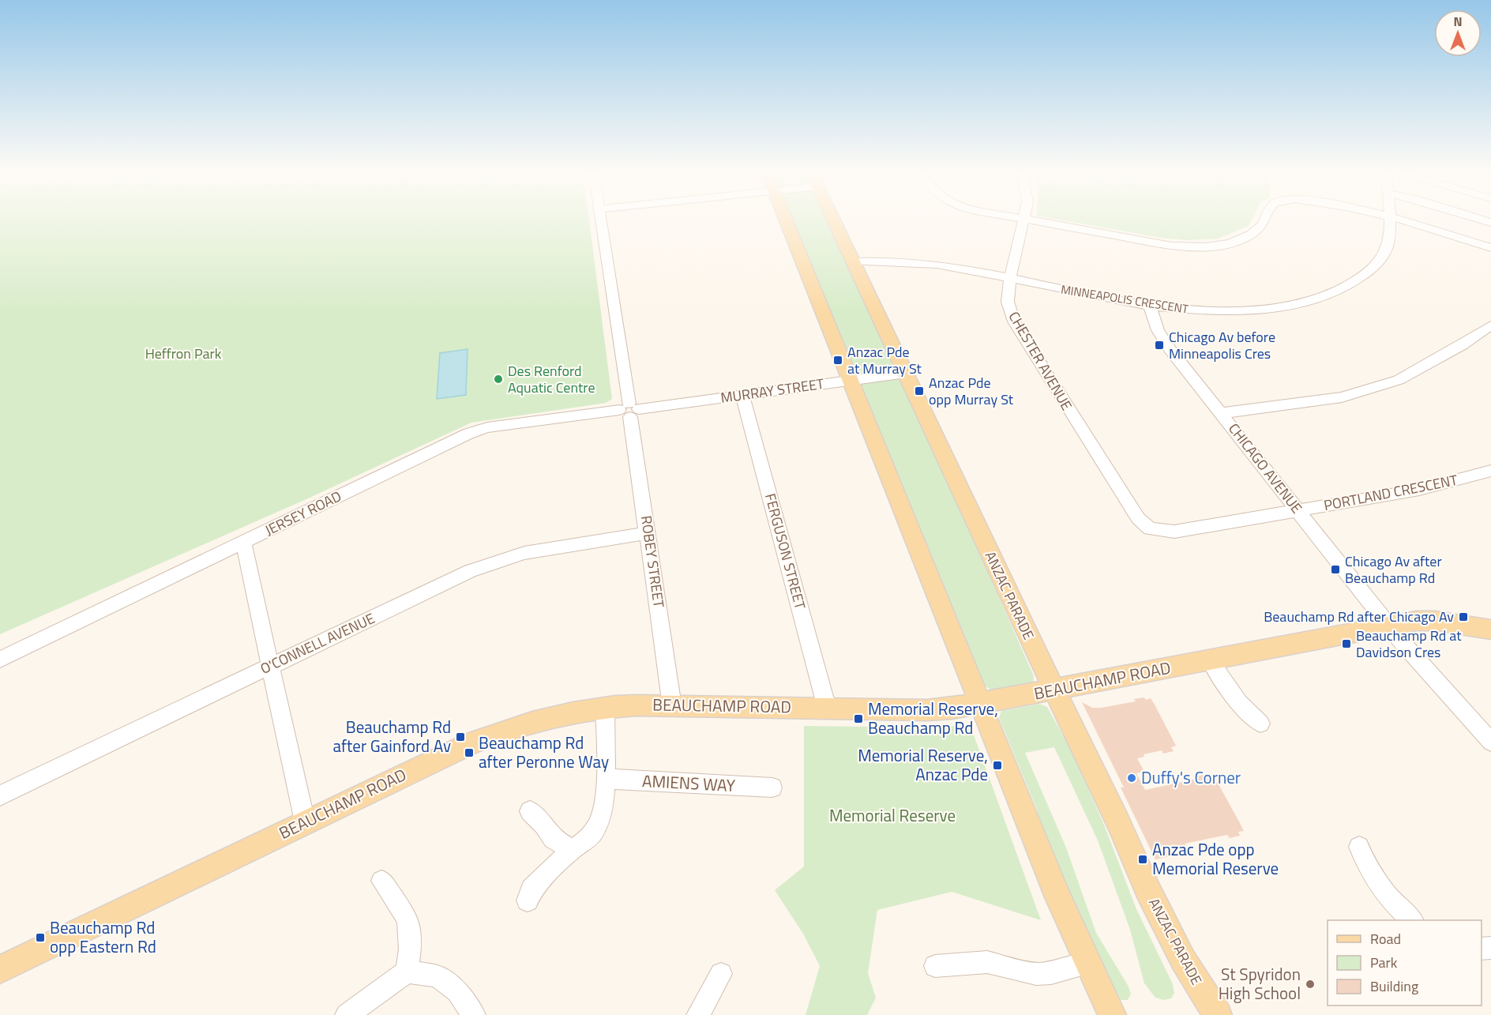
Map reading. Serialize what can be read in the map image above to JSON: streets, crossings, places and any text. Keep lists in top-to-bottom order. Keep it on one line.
{"streets":{"main road":["ANZAC PARADE","BEAUCHAMP ROAD"],"street":["MINNEAPOLIS CRESCENT","CHESTER AVENUE","MURRAY STREET","CHICAGO AVENUE","PORTLAND CRESCENT","JERSEY ROAD","FERGUSON STREET","ROBEY STREET","O'CONNELL AVENUE","AMIENS WAY"]},"crossings":[["MINNEAPOLIS CRESCENT","CHESTER AVENUE"],["MINNEAPOLIS CRESCENT","CHICAGO AVENUE"],["MINNEAPOLIS CRESCENT","ANZAC PARADE"],["CHESTER AVENUE","PORTLAND CRESCENT"],["MURRAY STREET","JERSEY ROAD"],["MURRAY STREET","FERGUSON STREET"],["MURRAY STREET","ROBEY STREET"],["MURRAY STREET","ANZAC PARADE"],["CHICAGO AVENUE","PORTLAND CRESCENT"],["CHICAGO AVENUE","BEAUCHAMP ROAD"],["JERSEY ROAD","ROBEY STREET"],["FERGUSON STREET","BEAUCHAMP ROAD"],["ROBEY STREET","O'CONNELL AVENUE"],["ROBEY STREET","BEAUCHAMP ROAD"],["ANZAC PARADE","BEAUCHAMP ROAD"]],"parks":["Heffron Park","Memorial Reserve"],"places":{"transit":["Chicago Av before Minneapolis Cres","Anzac Pde at Murray St","Anzac Pde opp Murray St","Chicago Av after Beauchamp Rd","Beauchamp Rd after Chicago Av","Beauchamp Rd at Davidson Cres","Memorial Reserve, Beauchamp Rd","Beauchamp Rd after Gainford Av","Beauchamp Rd after Peronne Way","Memorial Reserve, Anzac Pde","Anzac Pde opp Memorial Reserve","Beauchamp Rd opp Eastern Rd"],"other":["Des Renford Aquatic Centre","Duffy's Corner","St Spyridon High School"]},"legend":["Road","Park","Building"],"north":"top"}
